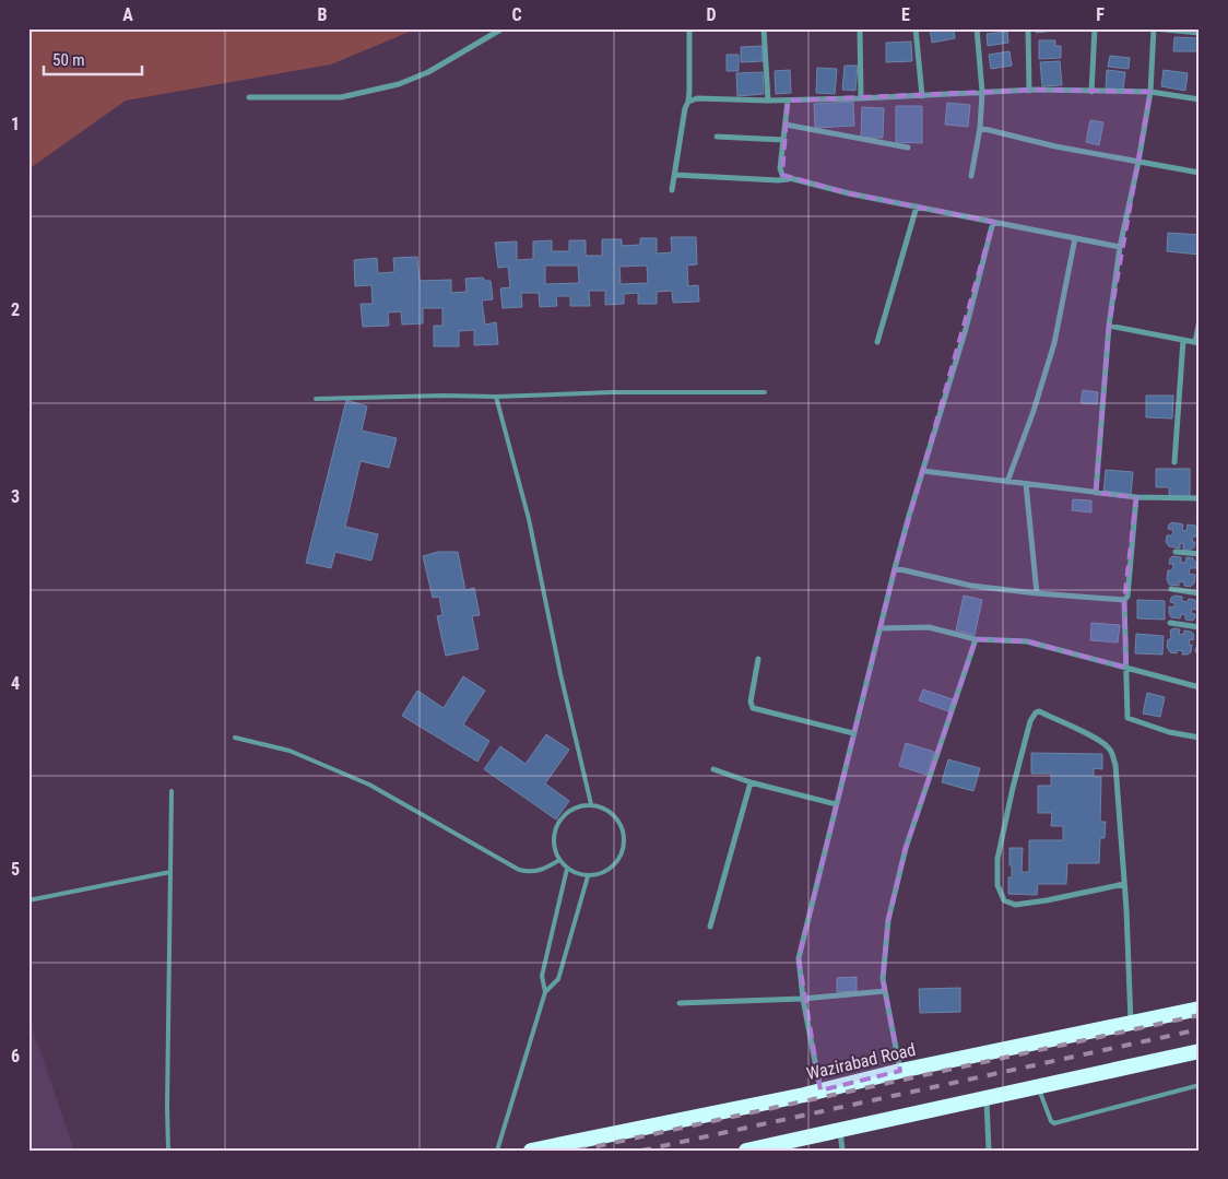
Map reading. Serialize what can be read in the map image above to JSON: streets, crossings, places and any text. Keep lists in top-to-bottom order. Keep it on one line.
{"streets":{"highway":["Wazirabad Road"]},"scale_bar":"50 m","grid":{"columns":["A","B","C","D","E","F"],"rows":["1","2","3","4","5","6"]}}
